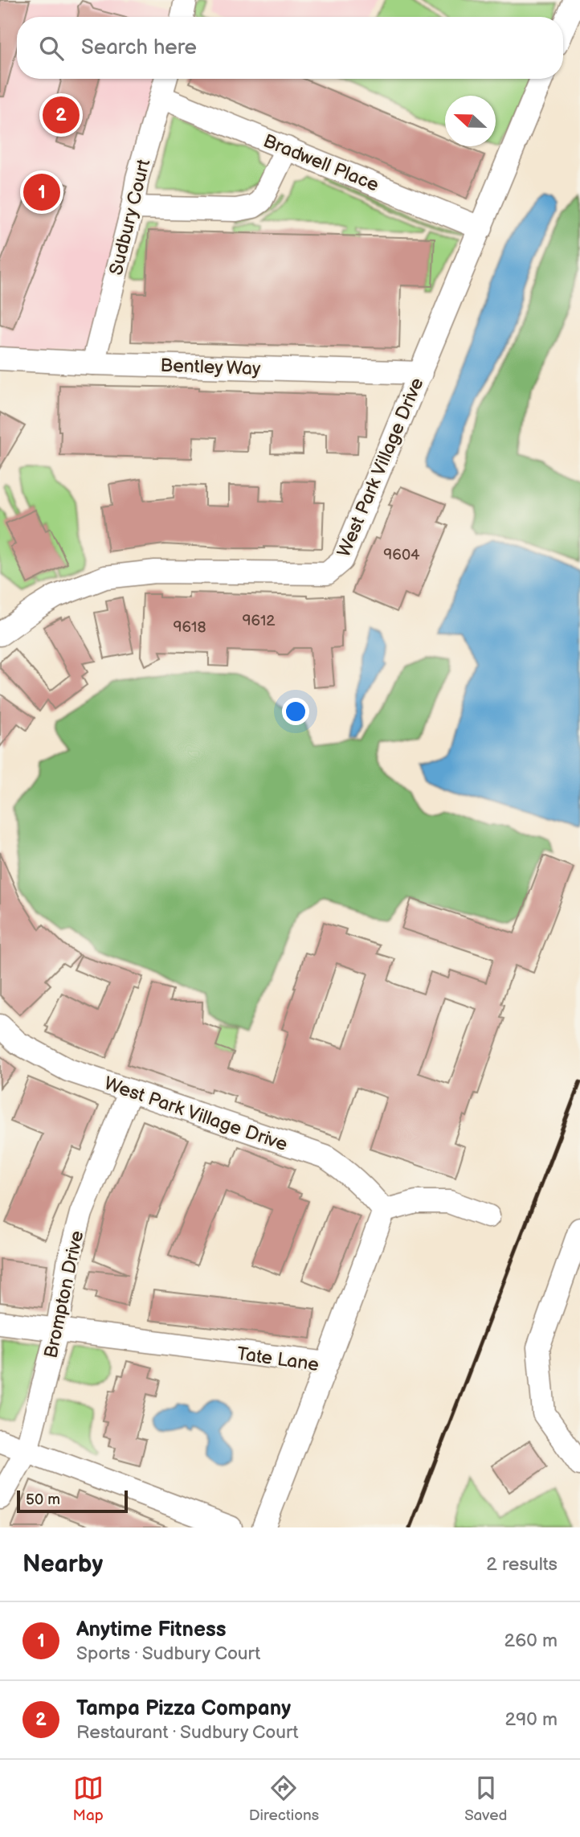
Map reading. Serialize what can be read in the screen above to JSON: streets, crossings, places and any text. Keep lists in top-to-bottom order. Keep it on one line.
{"streets":{"street":["Bradwell Place","Sudbury Court","Bentley Way","West Park Village Drive","Brompton Drive","Tate Lane"]},"crossings":[["Bradwell Place","Sudbury Court"],["Bradwell Place","West Park Village Drive"],["Sudbury Court","Bentley Way"],["Bentley Way","West Park Village Drive"],["West Park Village Drive","Brompton Drive"],["Brompton Drive","Tate Lane"]],"house_numbers":["9604","9612","9618"],"scale_bar":"50 m","north":"left","page":{"search":"Search here","pins":["2","1"],"scale":"50 m","heading":["Nearby","2 results"],"list":[{"mark":"1","name":"Anytime Fitness","note":"Sports · Sudbury Court","value":"260 m"},{"mark":"2","name":"Tampa Pizza Company","note":"Restaurant · Sudbury Court","value":"290 m"}],"nav":["Map","Directions","Saved"]}}
